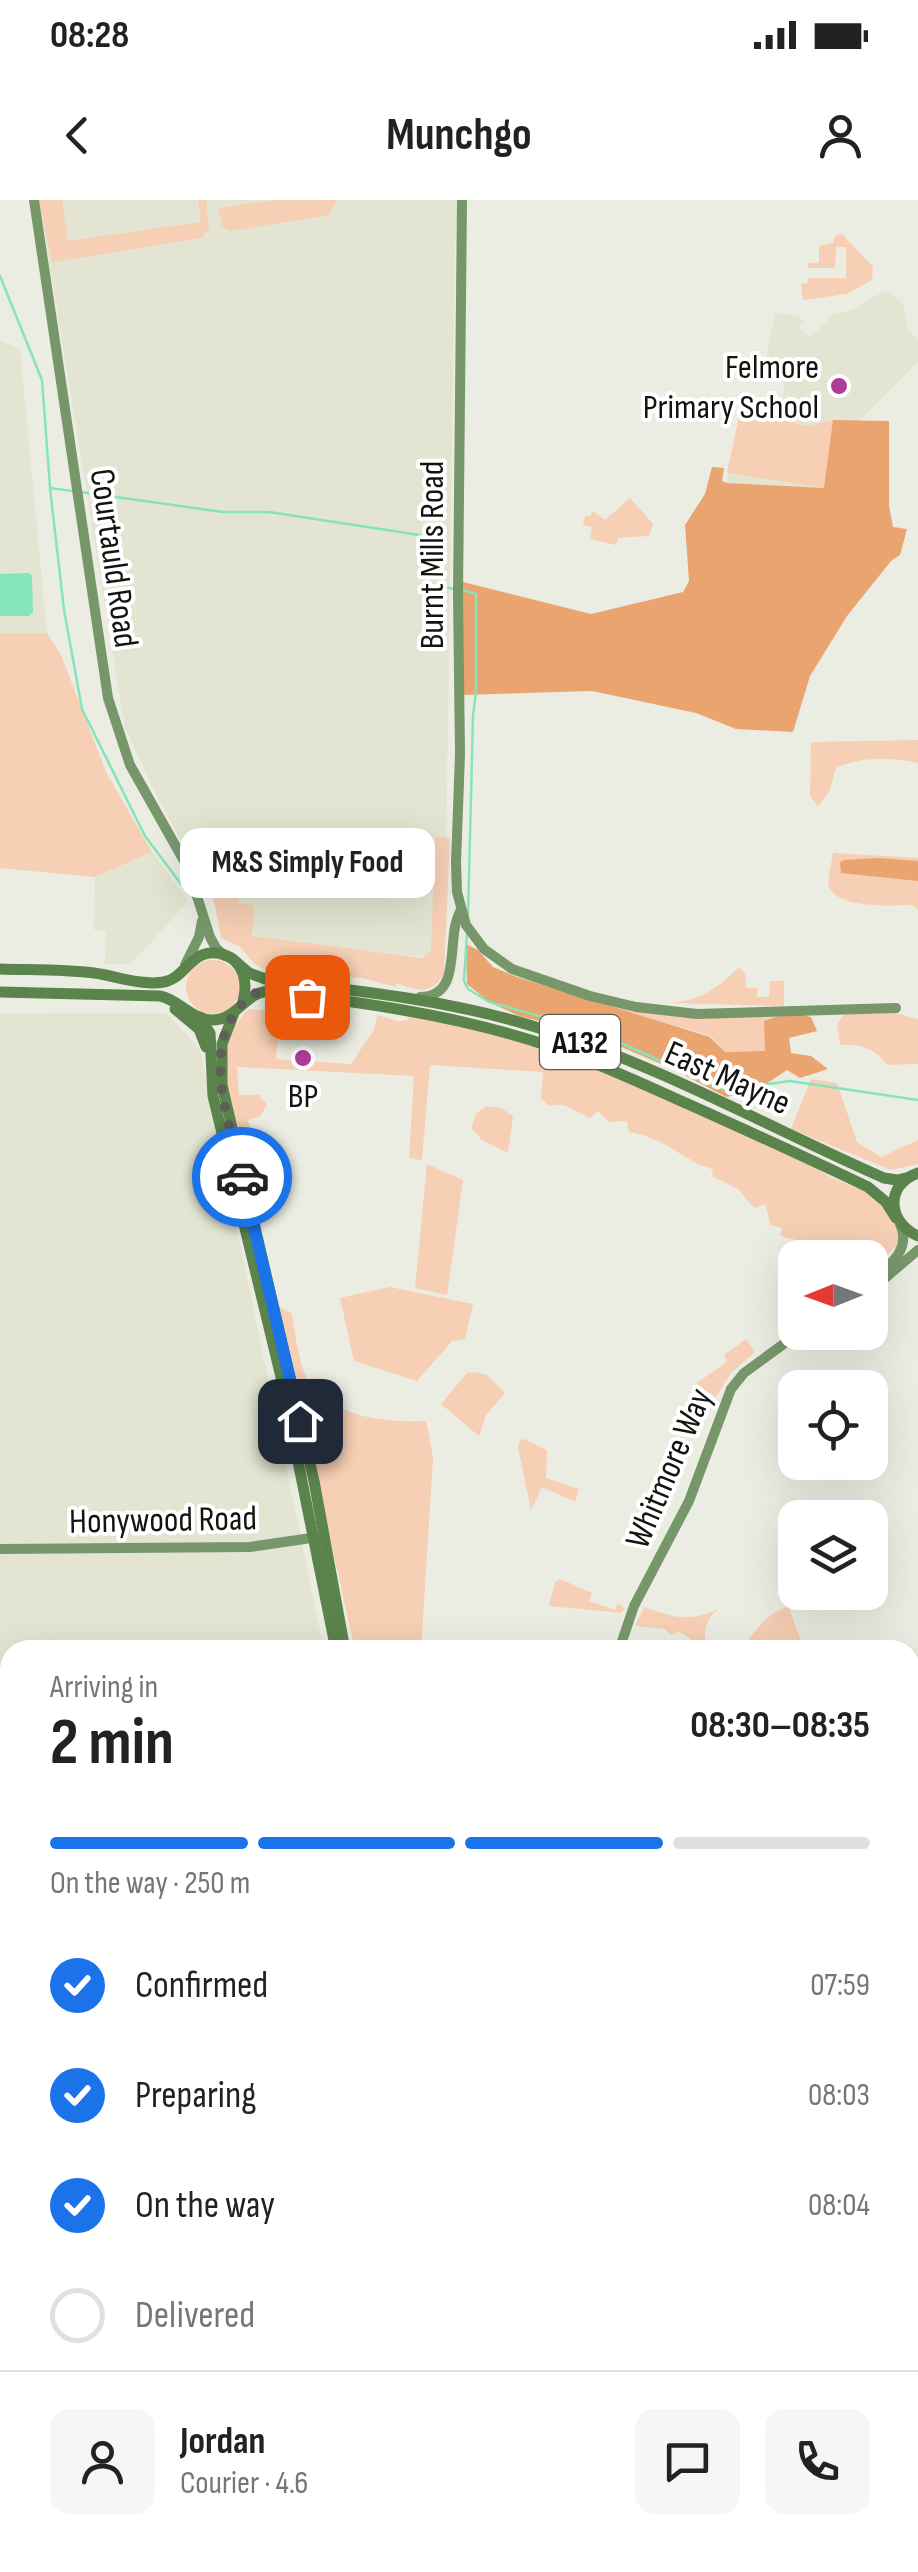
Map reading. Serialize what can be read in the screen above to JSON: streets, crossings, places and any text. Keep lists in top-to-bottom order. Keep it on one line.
{"streets":{"main road":["A132","East Mayne"],"street":["Burnt Mills Road","Courtauld Road","Whitmore Way","Honywood Road"]},"crossings":[["Burnt Mills Road","East Mayne"],["Courtauld Road","A132"],["Courtauld Road","East Mayne"],["A132","East Mayne"]],"places":["Felmore Primary School","M&S Simply Food","BP"],"north":"left","page":{"status":"08:28","header":"Munchgo","bubble":"M&S Simply Food","heading":["2 min","Arriving in","08:30–08:35"],"panel":["Jordan","Courier · 4.6"],"bar":"On the way · 250 m","list":[["Confirmed","07:59"],["Preparing","08:03"],["On the way","08:04"],"Delivered"]}}
